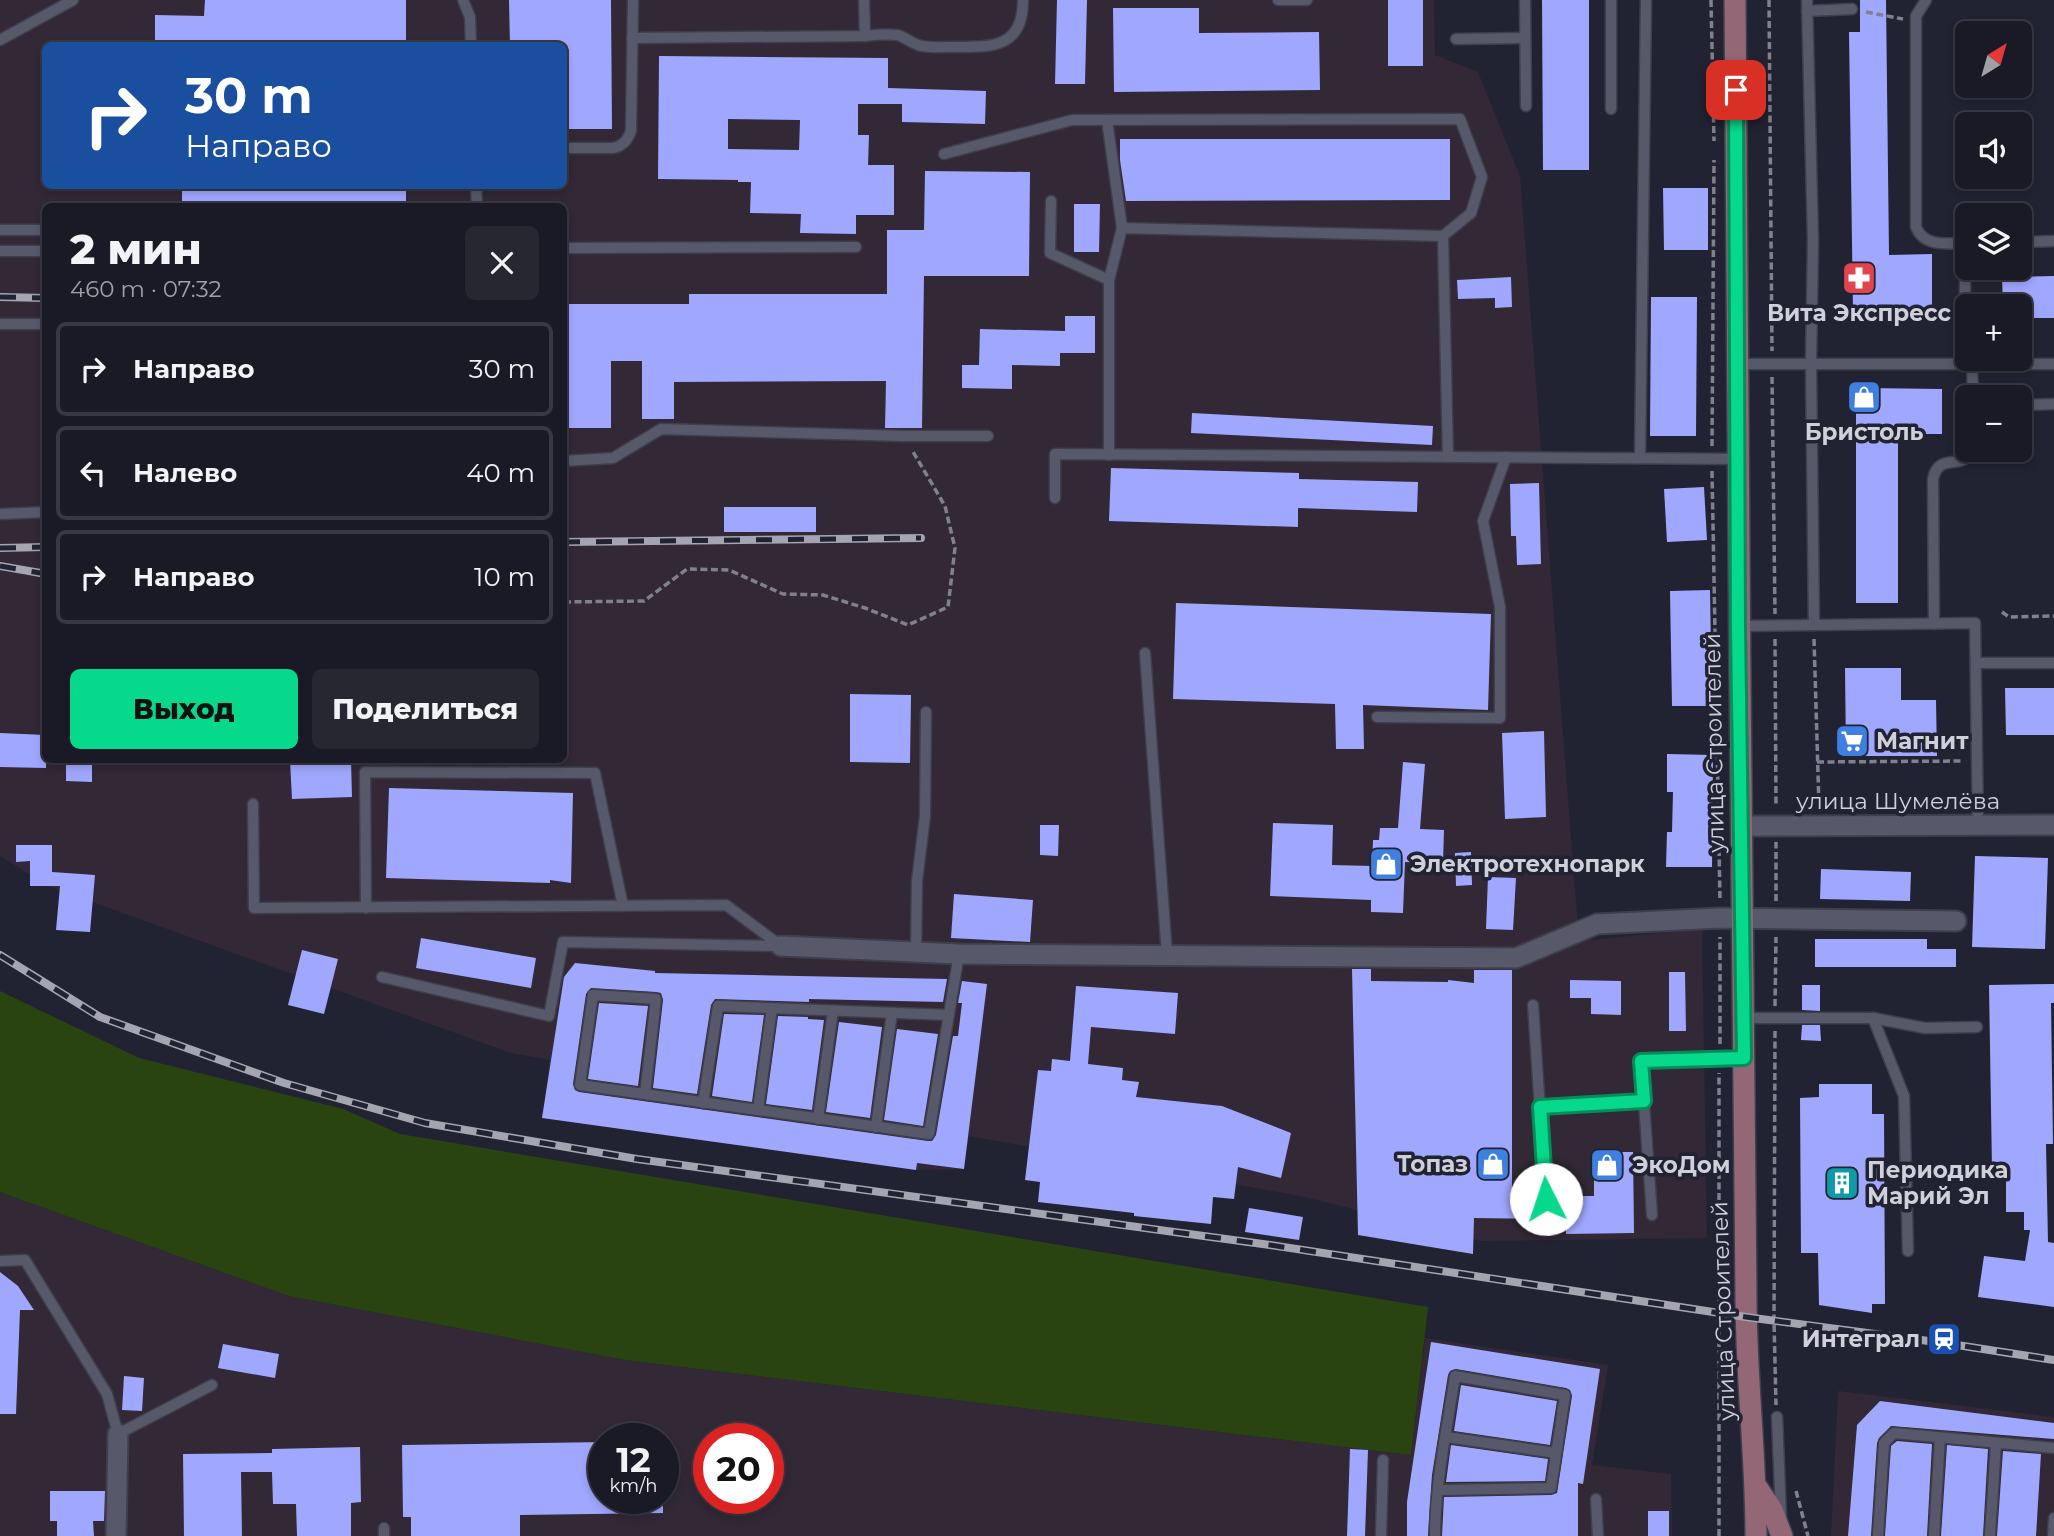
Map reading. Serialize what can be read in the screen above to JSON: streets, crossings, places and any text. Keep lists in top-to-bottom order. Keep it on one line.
{"streets":{"main road":["улица Строителей"],"street":["улица Шумелёва"]},"crossings":[["улица Строителей","улица Шумелёва"]],"places":{"pharmacy":["Вита Экспресс"],"shop":["Бристоль","Электротехнопарк","Топаз","ЭкоДом"],"supermarket":["Магнит"],"building":["Периодика Марий Эл"],"station":["Интеграл"]},"north":"top right","page":{"map_buttons":["+","−"],"turn":["30 m","Направо"],"heading":["2 мин","460 m · 07:32"],"list":[{"name":"Направо","value":"30 m"},{"name":"Налево","value":"40 m"},{"name":"Направо","value":"10 m"}],"buttons":["Выход","Поделиться"],"speed":"12 km/h","limit":"20"}}
